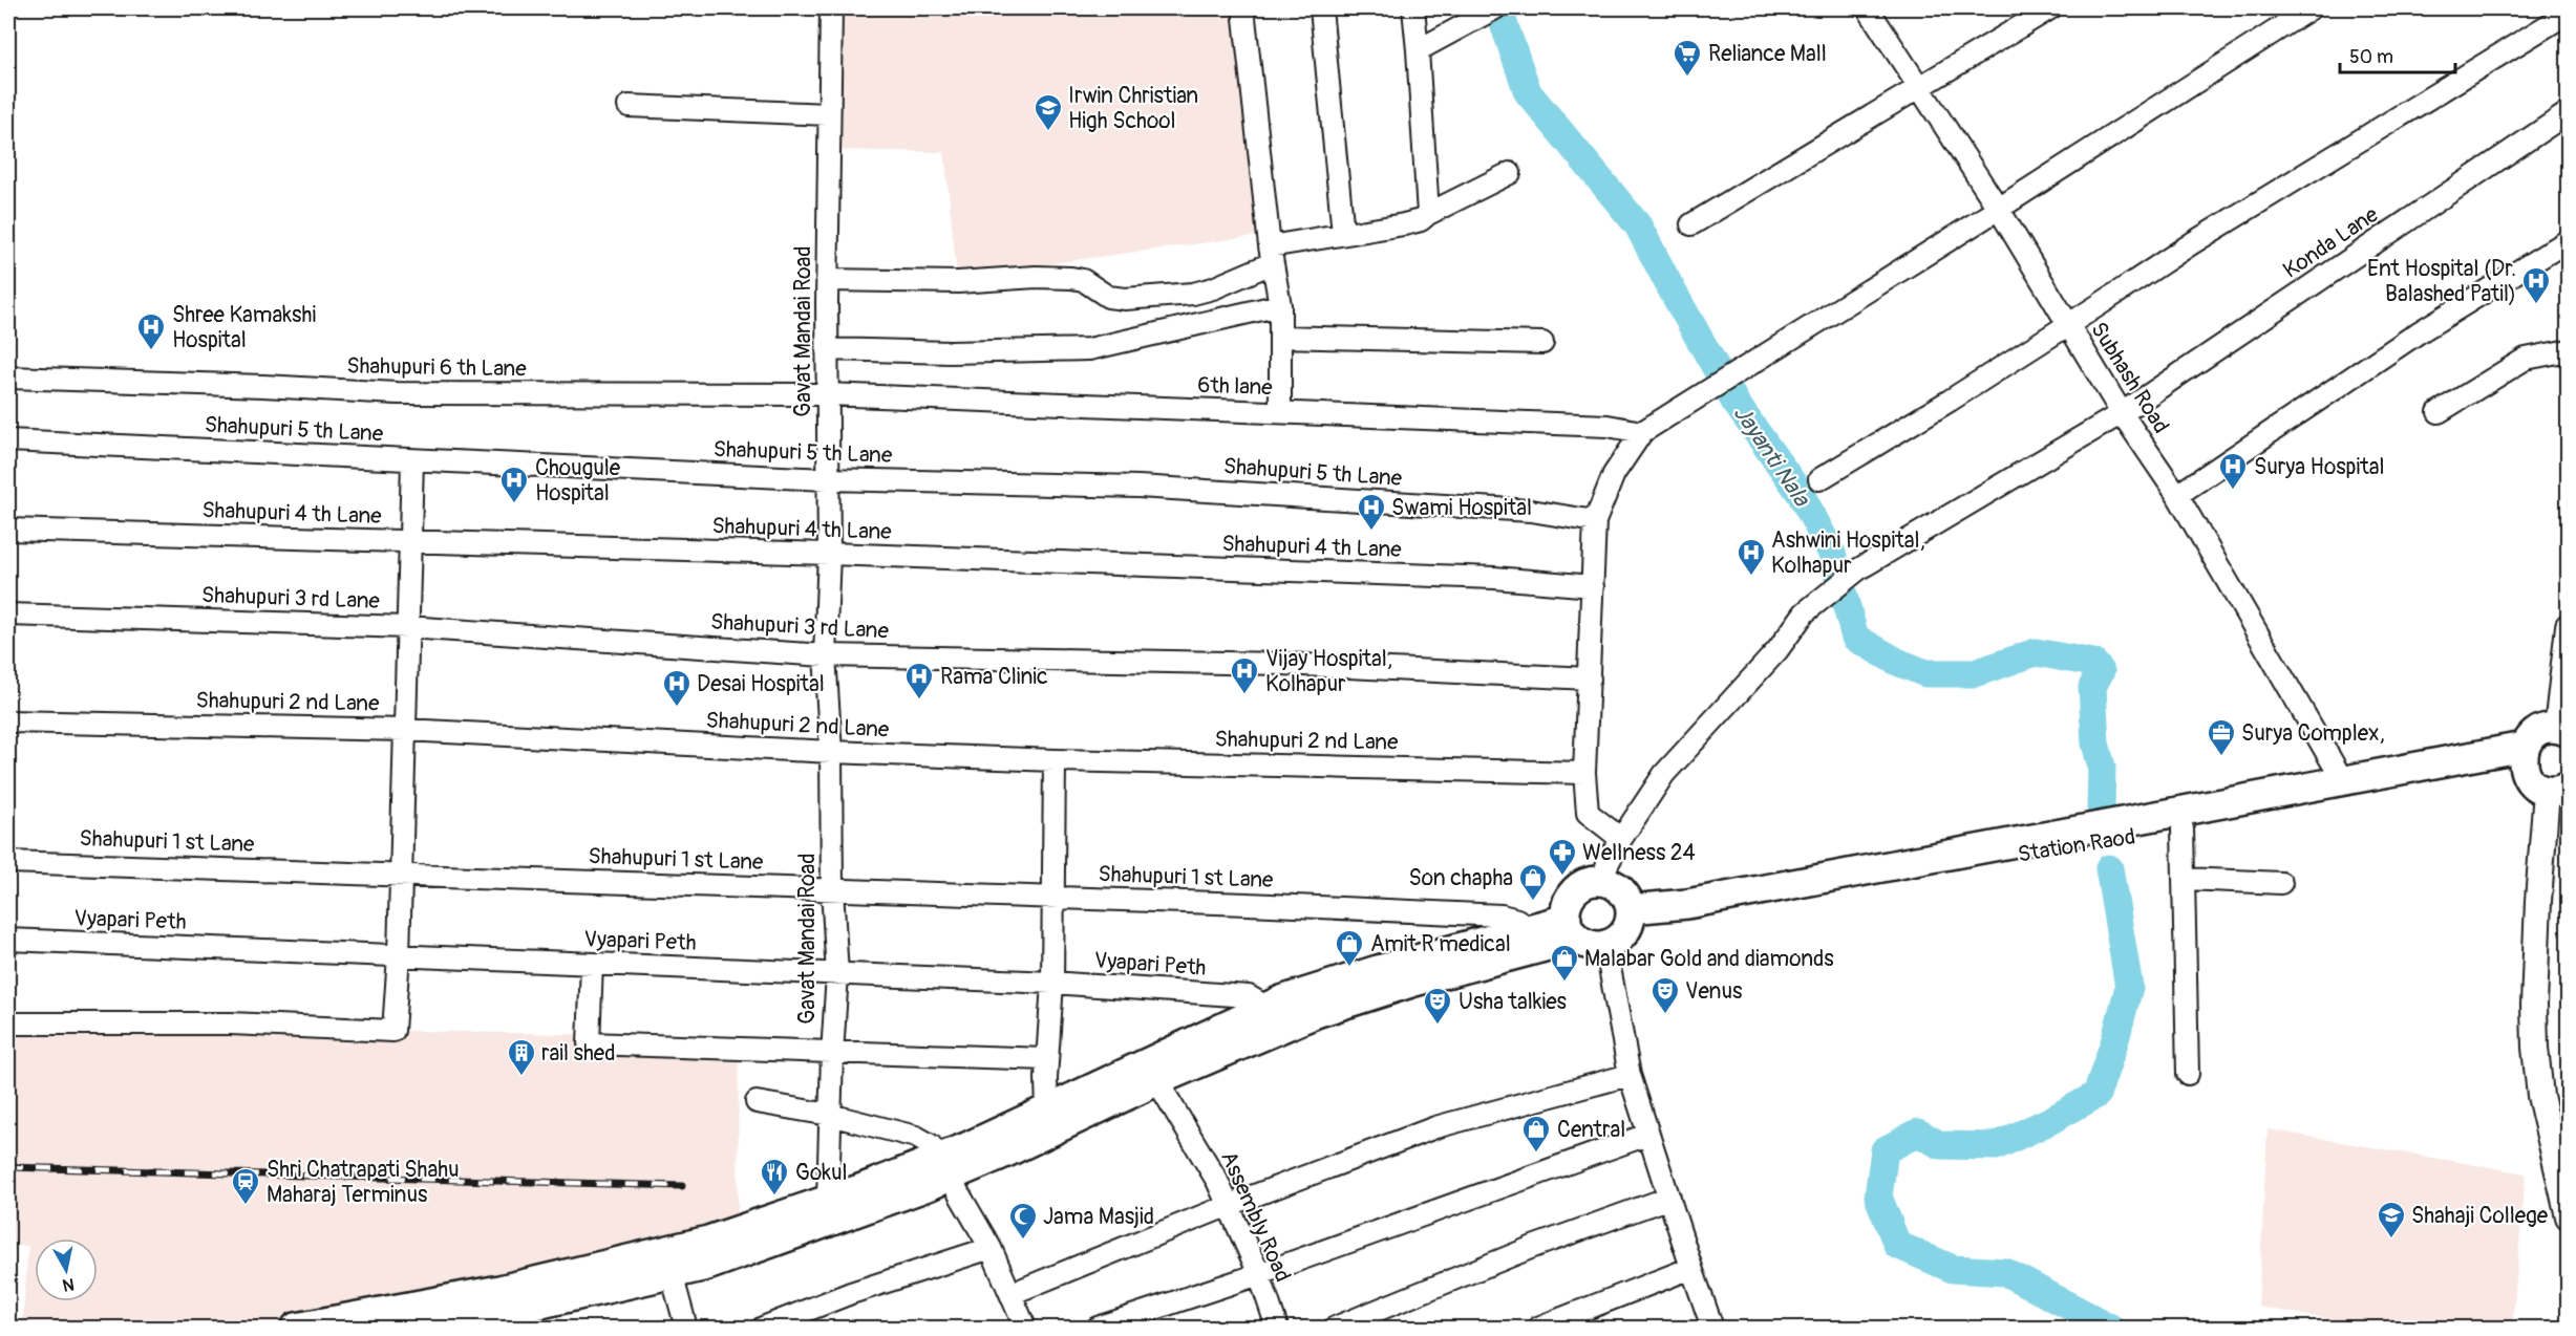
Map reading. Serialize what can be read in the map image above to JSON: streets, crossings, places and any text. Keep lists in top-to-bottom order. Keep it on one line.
{"streets":{"highway":["Station Raod"],"street":["Konda Lane","Gavat Mandai Road","Shahupuri 6 th Lane","Subhash Road","6th lane","Shahupuri 5 th Lane","Shahupuri 4 th Lane","Shahupuri 3 rd Lane","Shahupuri 2 nd Lane","Shahupuri 1 st Lane","Vyapari Peth","Assembly Road"]},"crossings":[["Konda Lane","Subhash Road"],["Konda Lane","Station Raod"],["Gavat Mandai Road","Shahupuri 6 th Lane"],["Gavat Mandai Road","6th lane"],["Gavat Mandai Road","Shahupuri 5 th Lane"],["Gavat Mandai Road","Shahupuri 4 th Lane"],["Gavat Mandai Road","Shahupuri 3 rd Lane"],["Gavat Mandai Road","Shahupuri 2 nd Lane"],["Gavat Mandai Road","Shahupuri 1 st Lane"],["Gavat Mandai Road","Vyapari Peth"],["Shahupuri 6 th Lane","6th lane"]],"water":["Jayanti Nala"],"places":{"supermarket":["Reliance Mall"],"school or university":["Irwin Christian High School","Shahaji College"],"hospital":["Ent Hospital (Dr. Balashed Patil)","Shree Kamakshi Hospital","Surya Hospital","Chougule Hospital","Swami Hospital","Ashwini Hospital, Kolhapur","Vijay Hospital, Kolhapur","Rama Clinic","Desai Hospital"],"office":["Surya Complex,"],"pharmacy":["Wellness 24"],"shop":["Son chapha","Amit R medical","Malabar Gold and diamonds","Central"],"theatre":["Venus","Usha talkies"],"building":["rail shed"],"restaurant":["Gokul"],"station":["Shri Chatrapati Shahu Maharaj Terminus"],"mosque":["Jama Masjid"]},"scale_bar":"50 m","north":"bottom"}
